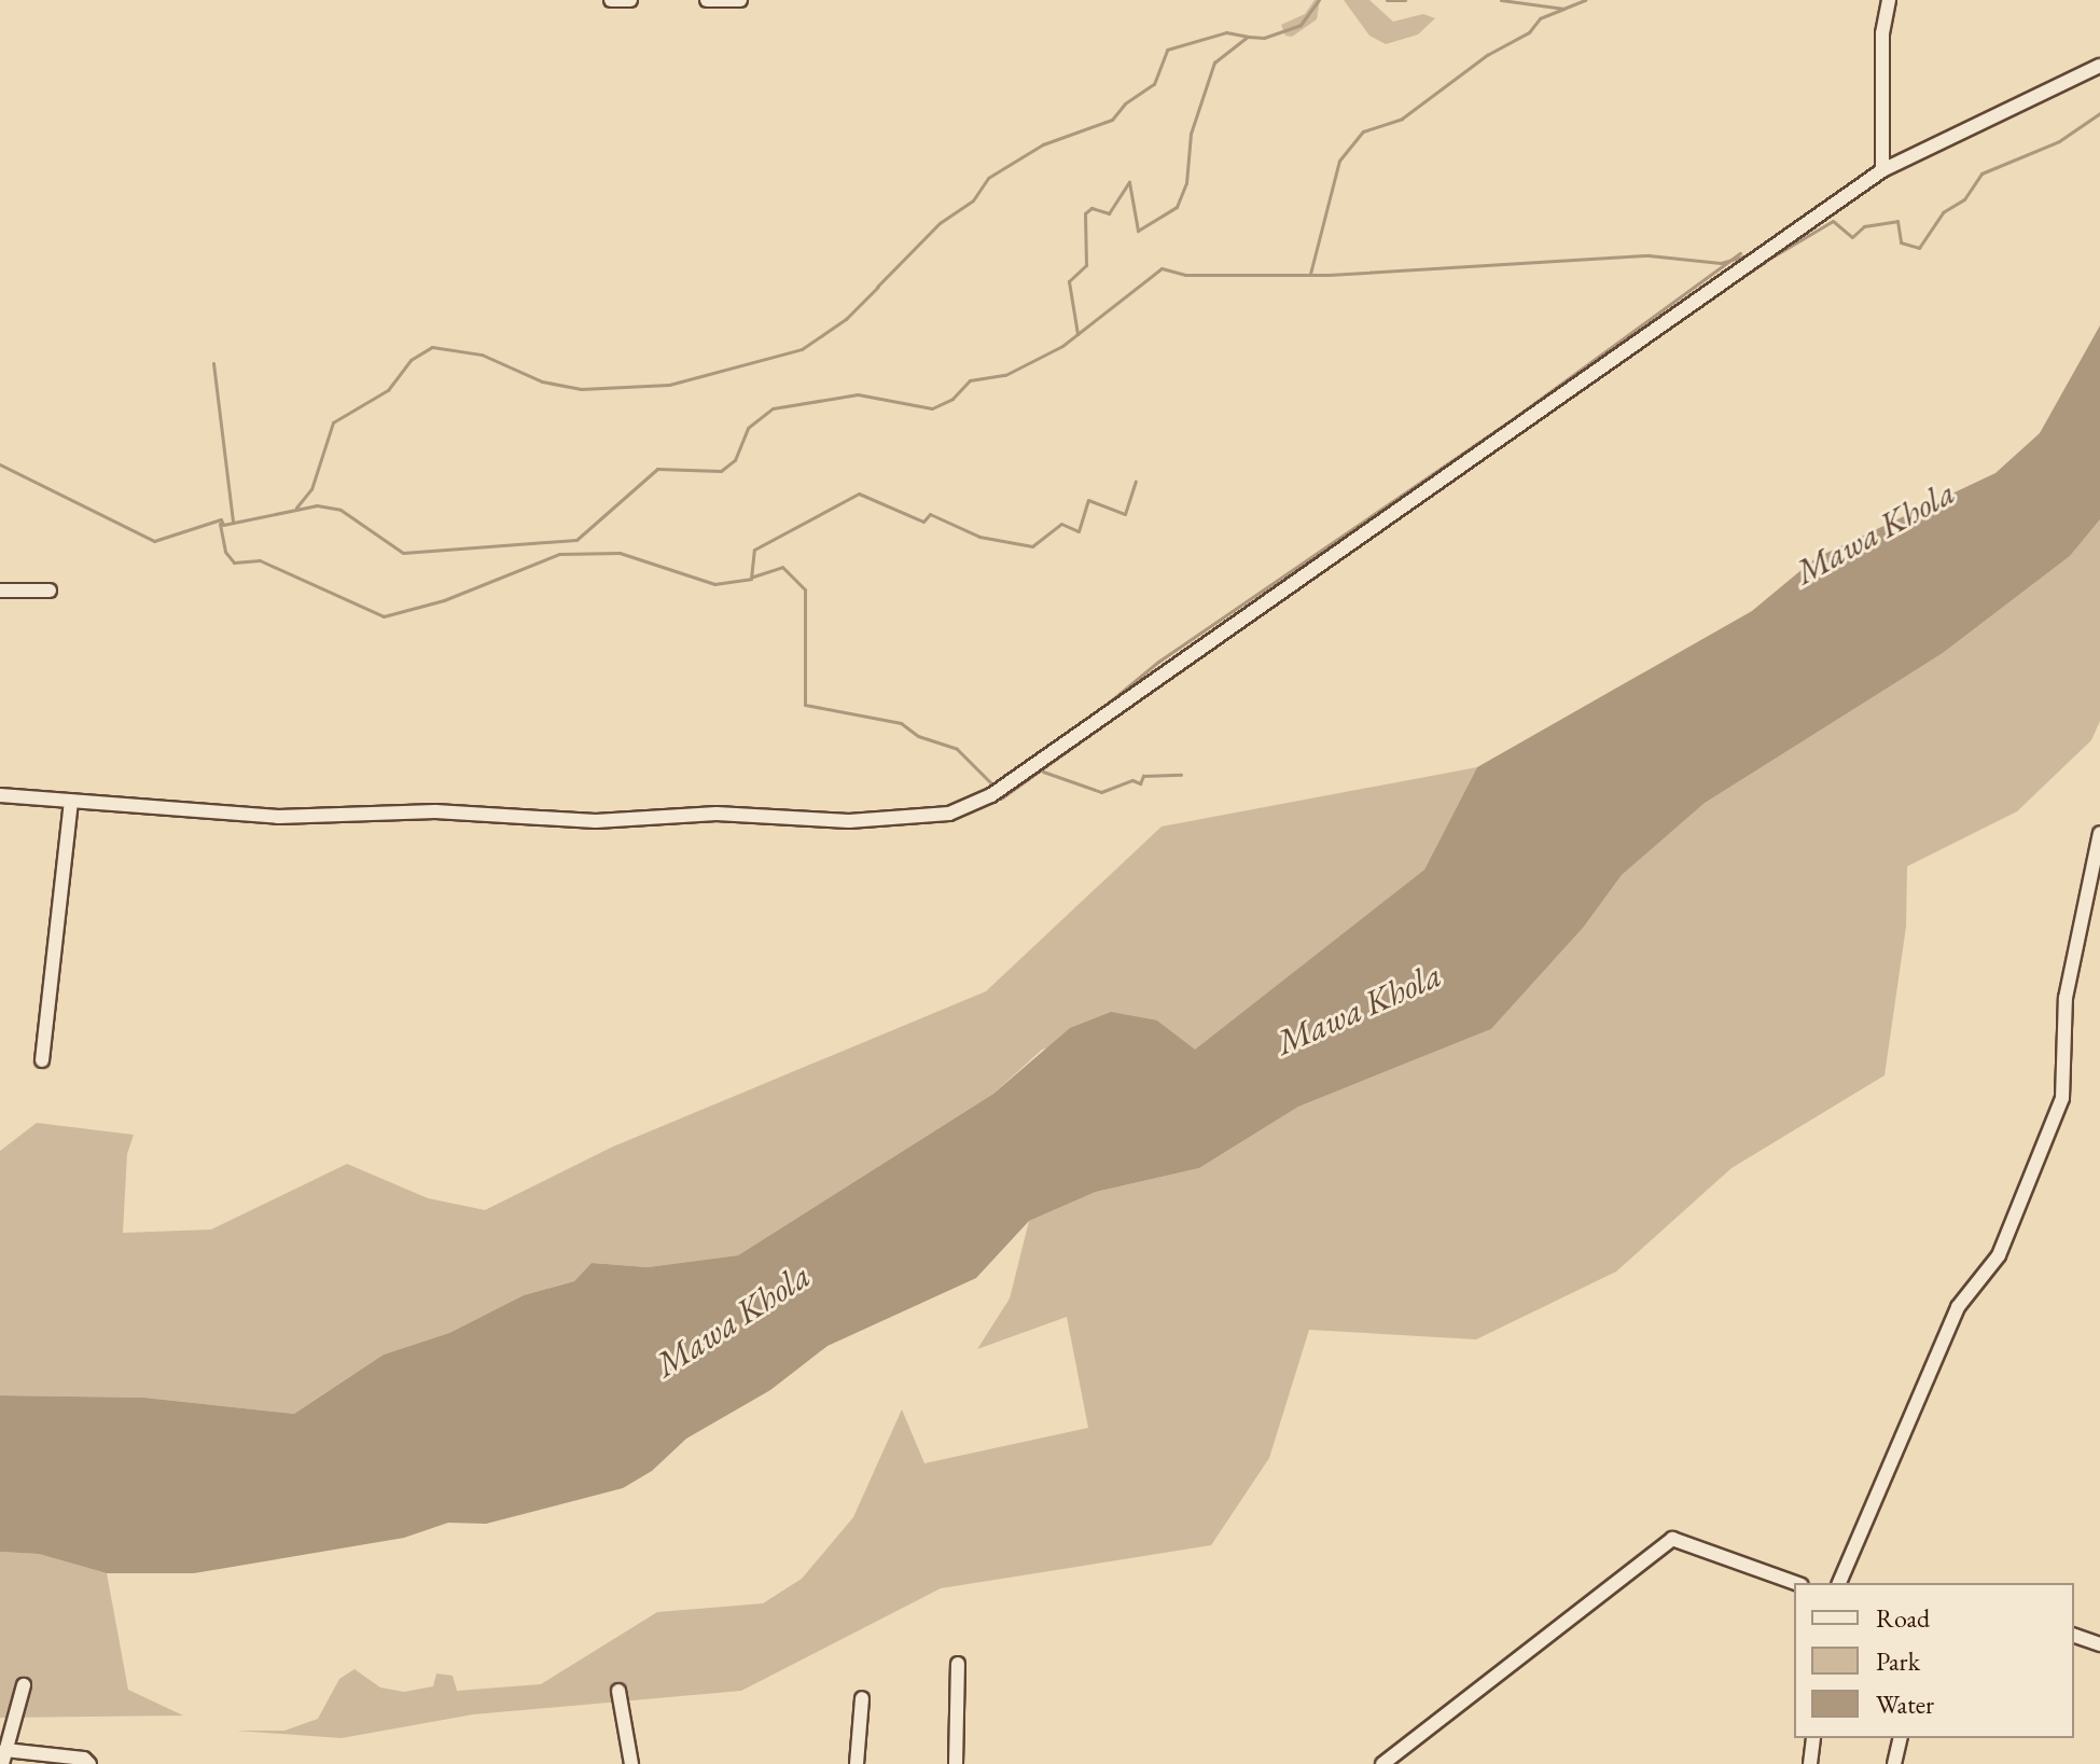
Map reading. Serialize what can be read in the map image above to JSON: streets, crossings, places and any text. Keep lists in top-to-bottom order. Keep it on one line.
{"water":["Mawa Khola"],"legend":["Road","Park","Water"]}
